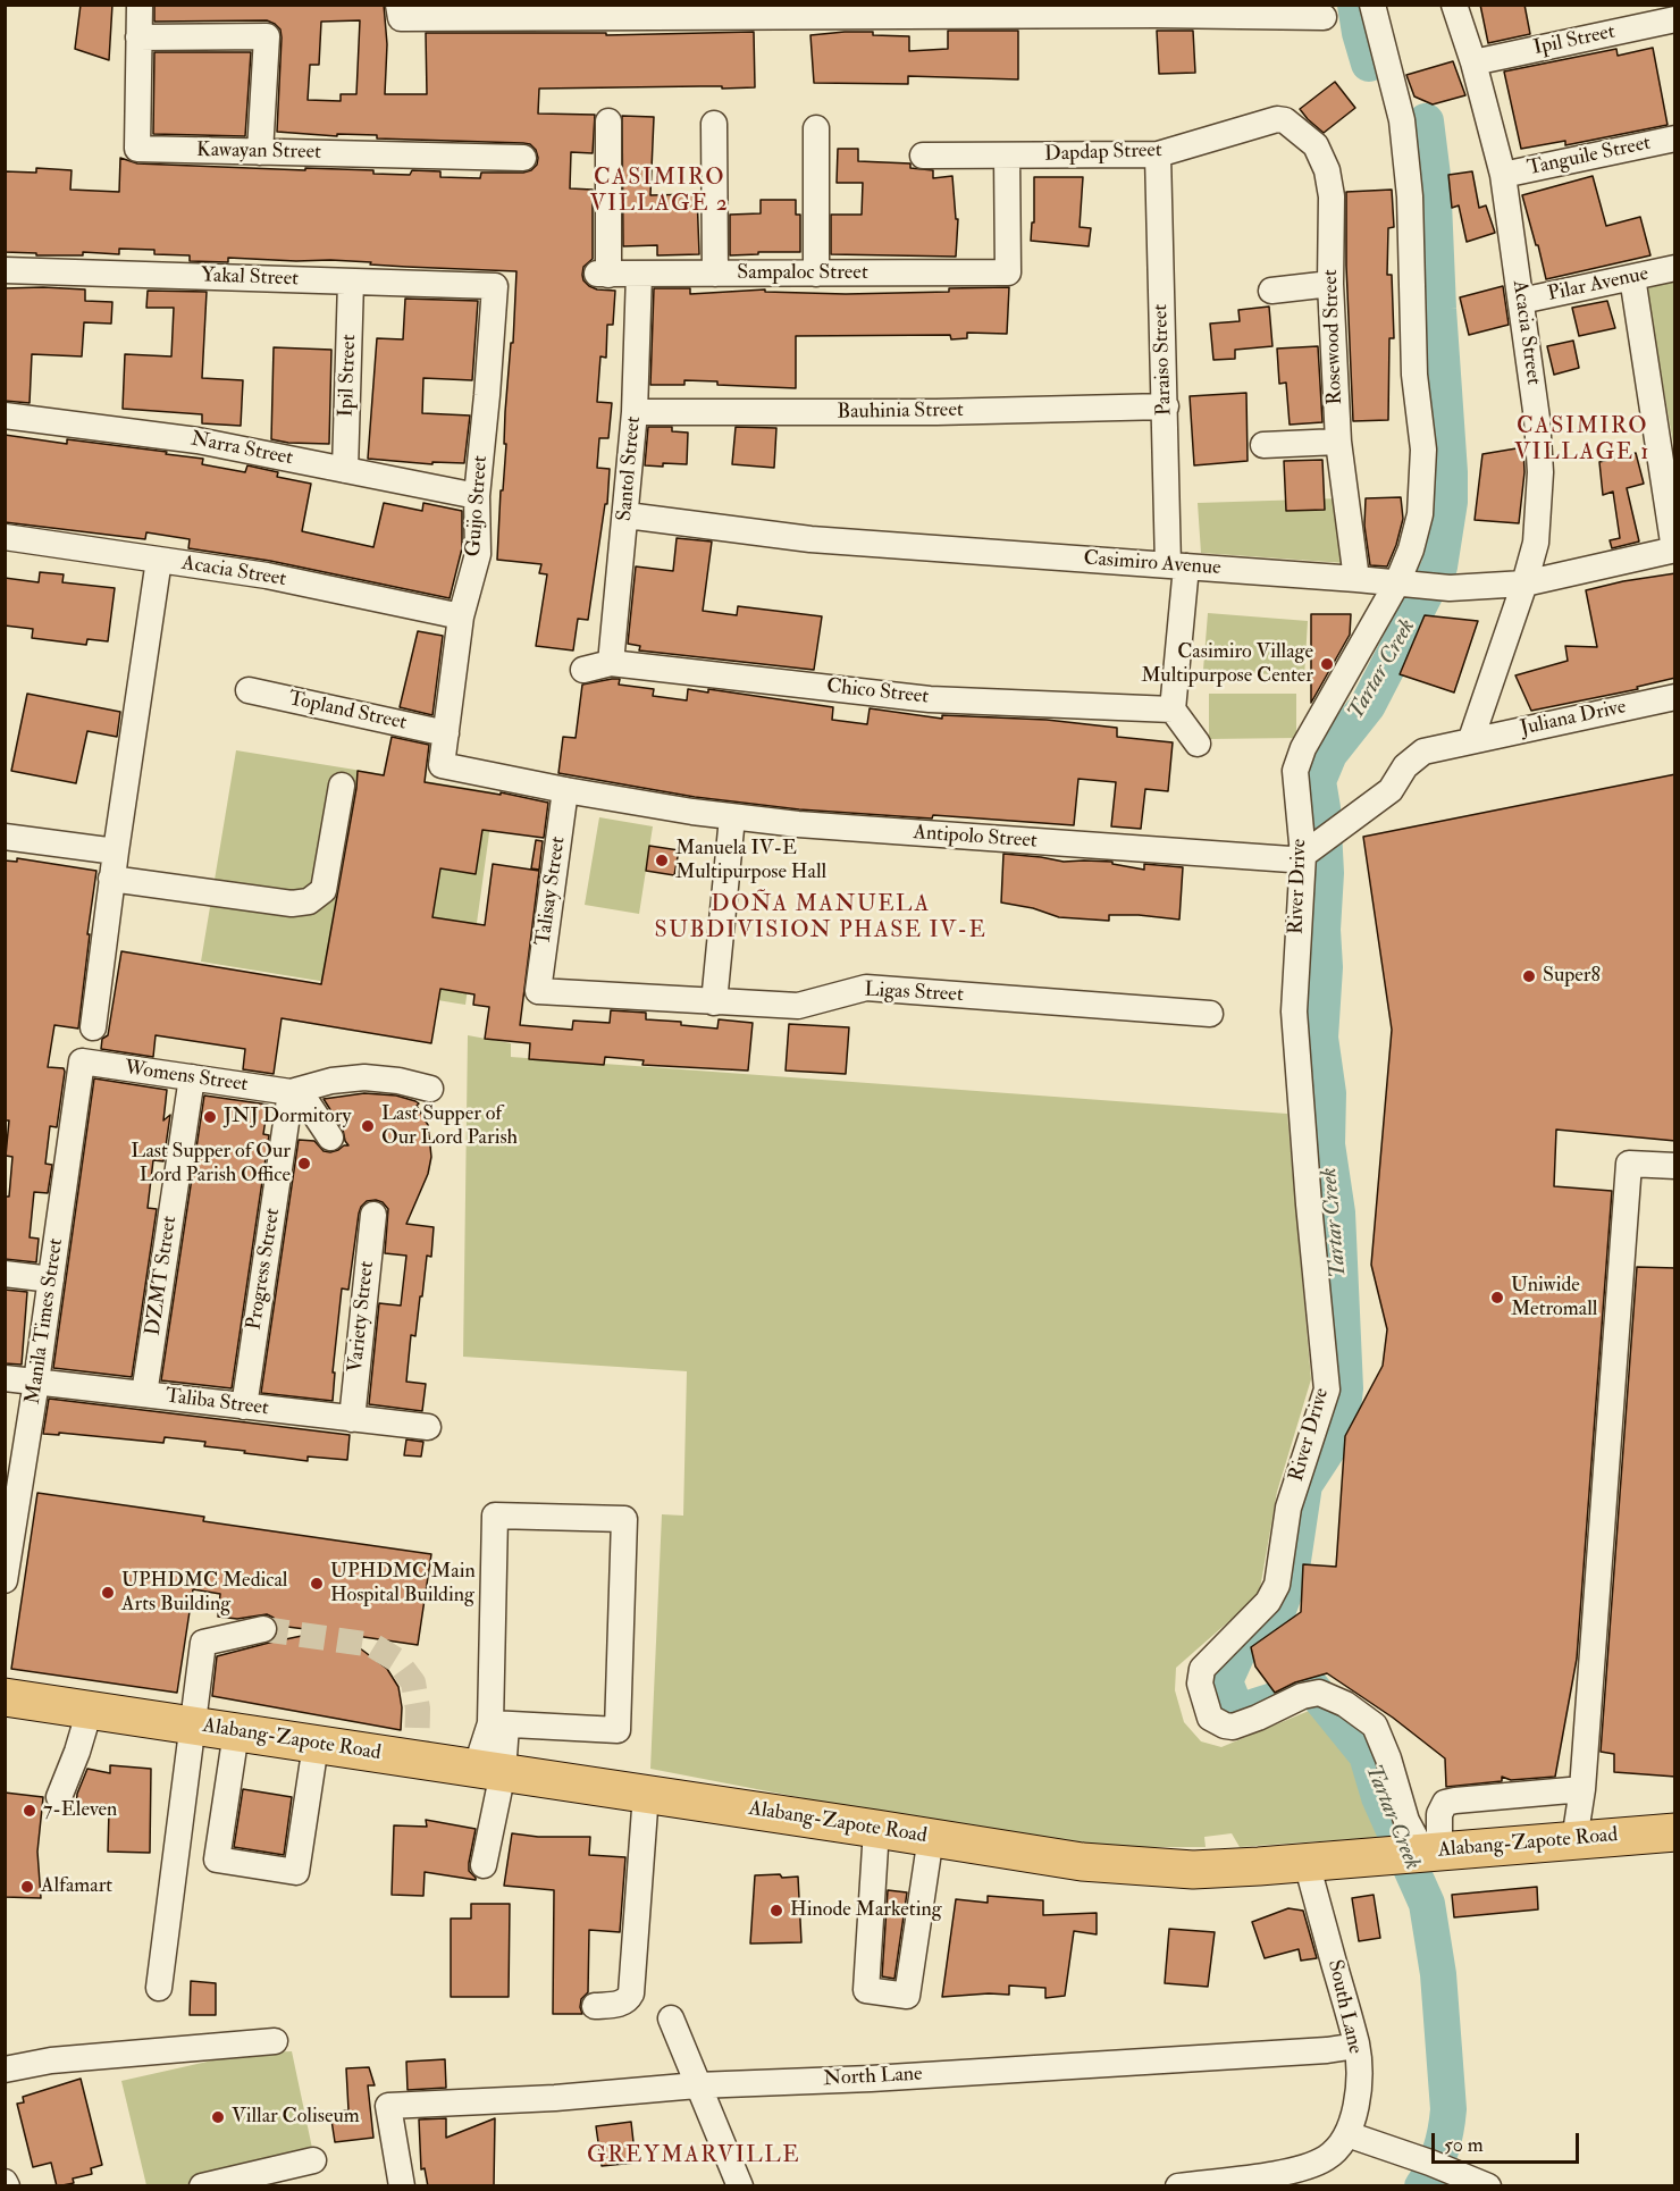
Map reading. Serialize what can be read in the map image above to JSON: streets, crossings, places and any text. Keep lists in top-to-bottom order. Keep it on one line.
{"streets":{"highway":["Alabang-Zapote Road"],"street":["Ipil Street","Kawayan Street","Dapdap Street","Tanguile Street","Sampaloc Street","Yakal Street","Pilar Avenue","Acacia Street","Rosewood Street","Paraiso Street","Bauhinia Street","Narra Street","Santol Street","Guijo Street","Casimiro Avenue","Chico Street","Topland Street","Juliana Drive","Antipolo Street","River Drive","Talisay Street","Ligas Street","Womens Street","Progress Street","DZMT Street","Variety Street","Manila Times Street","Taliba Street","South Lane","North Lane"]},"crossings":[["Ipil Street","Yakal Street"],["Ipil Street","Acacia Street"],["Ipil Street","Narra Street"],["Dapdap Street","Sampaloc Street"],["Dapdap Street","Rosewood Street"],["Dapdap Street","Paraiso Street"],["Tanguile Street","Acacia Street"],["Sampaloc Street","Santol Street"],["Yakal Street","Guijo Street"],["Pilar Avenue","Acacia Street"],["Acacia Street","Guijo Street"],["Acacia Street","Casimiro Avenue"],["Acacia Street","Juliana Drive"],["Rosewood Street","Casimiro Avenue"],["Paraiso Street","Bauhinia Street"],["Paraiso Street","Casimiro Avenue"],["Paraiso Street","Chico Street"],["Bauhinia Street","Santol Street"],["Narra Street","Guijo Street"],["Santol Street","Casimiro Avenue"],["Santol Street","Chico Street"],["Guijo Street","Topland Street"],["Guijo Street","Antipolo Street"],["Casimiro Avenue","River Drive"],["Antipolo Street","River Drive"],["Antipolo Street","Talisay Street"],["River Drive","Alabang-Zapote Road"],["Talisay Street","Ligas Street"],["Womens Street","Progress Street"],["Womens Street","DZMT Street"],["Womens Street","Manila Times Street"],["Progress Street","Taliba Street"],["DZMT Street","Taliba Street"],["Variety Street","Taliba Street"],["Manila Times Street","Taliba Street"],["Alabang-Zapote Road","South Lane"],["South Lane","North Lane"]],"districts":["CASIMIRO VILLAGE 2","CASIMIRO VILLAGE 1","DOÑA MANUELA SUBDIVISION PHASE IV-E","GREYMARVILLE"],"water":["Tartar Creek"],"places":["Casimiro Village Multipurpose Center","Manuela IV-E Multipurpose Hall","Super8","JNJ Dormitory","Last Supper of Our Lord Parish","Last Supper of Our Lord Parish Office","Uniwide Metromall","UPHDMC Main Hospital Building","UPHDMC Medical Arts Building","7-Eleven","Alfamart","Hinode Marketing","Villar Coliseum"],"scale_bar":"50 m"}
